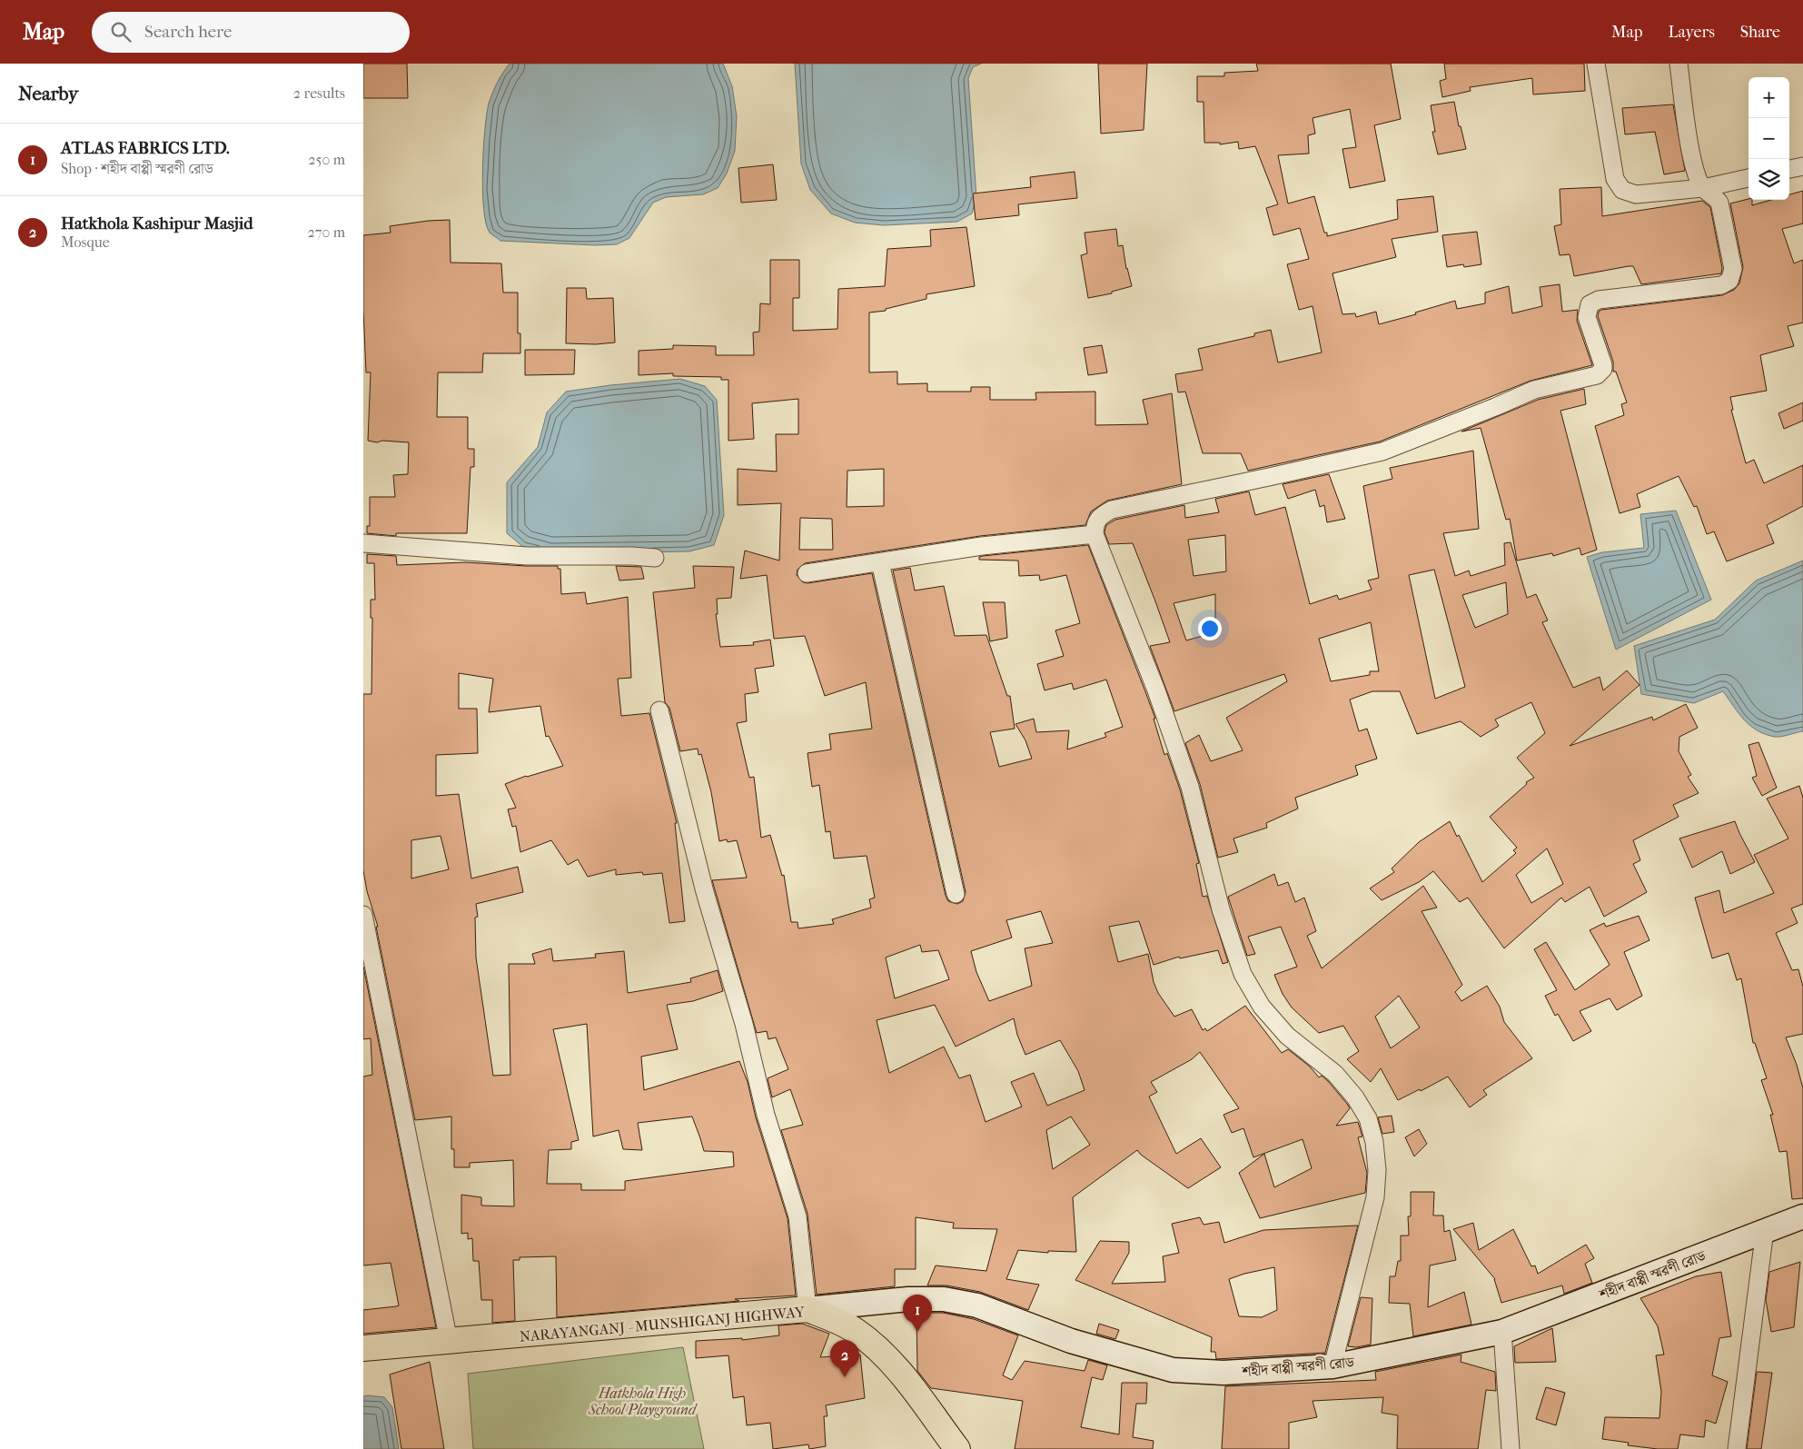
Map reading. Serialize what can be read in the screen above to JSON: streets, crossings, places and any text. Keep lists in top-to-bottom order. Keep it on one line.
{"streets":{"main road":["NARAYANGANJ - MUNSHIGANJ HIGHWAY"],"street":["শহীদ বাপ্পী স্মরণী রোড"]},"crossings":[["শহীদ বাপ্পী স্মরণী রোড","NARAYANGANJ - MUNSHIGANJ HIGHWAY"]],"parks":["Hatkhola High School Playground"],"page":{"header":"Map","search":"Search here","nav":["Map","Layers","Share"],"heading":["Nearby","2 results"],"map_buttons":["+","−"],"list":[{"mark":"1","name":"ATLAS FABRICS LTD.","note":"Shop · শহীদ বাপ্পী স্মরণী রোড","value":"250 m"},{"mark":"2","name":"Hatkhola Kashipur Masjid","note":"Mosque","value":"270 m"}],"pins":["1","2"]}}
